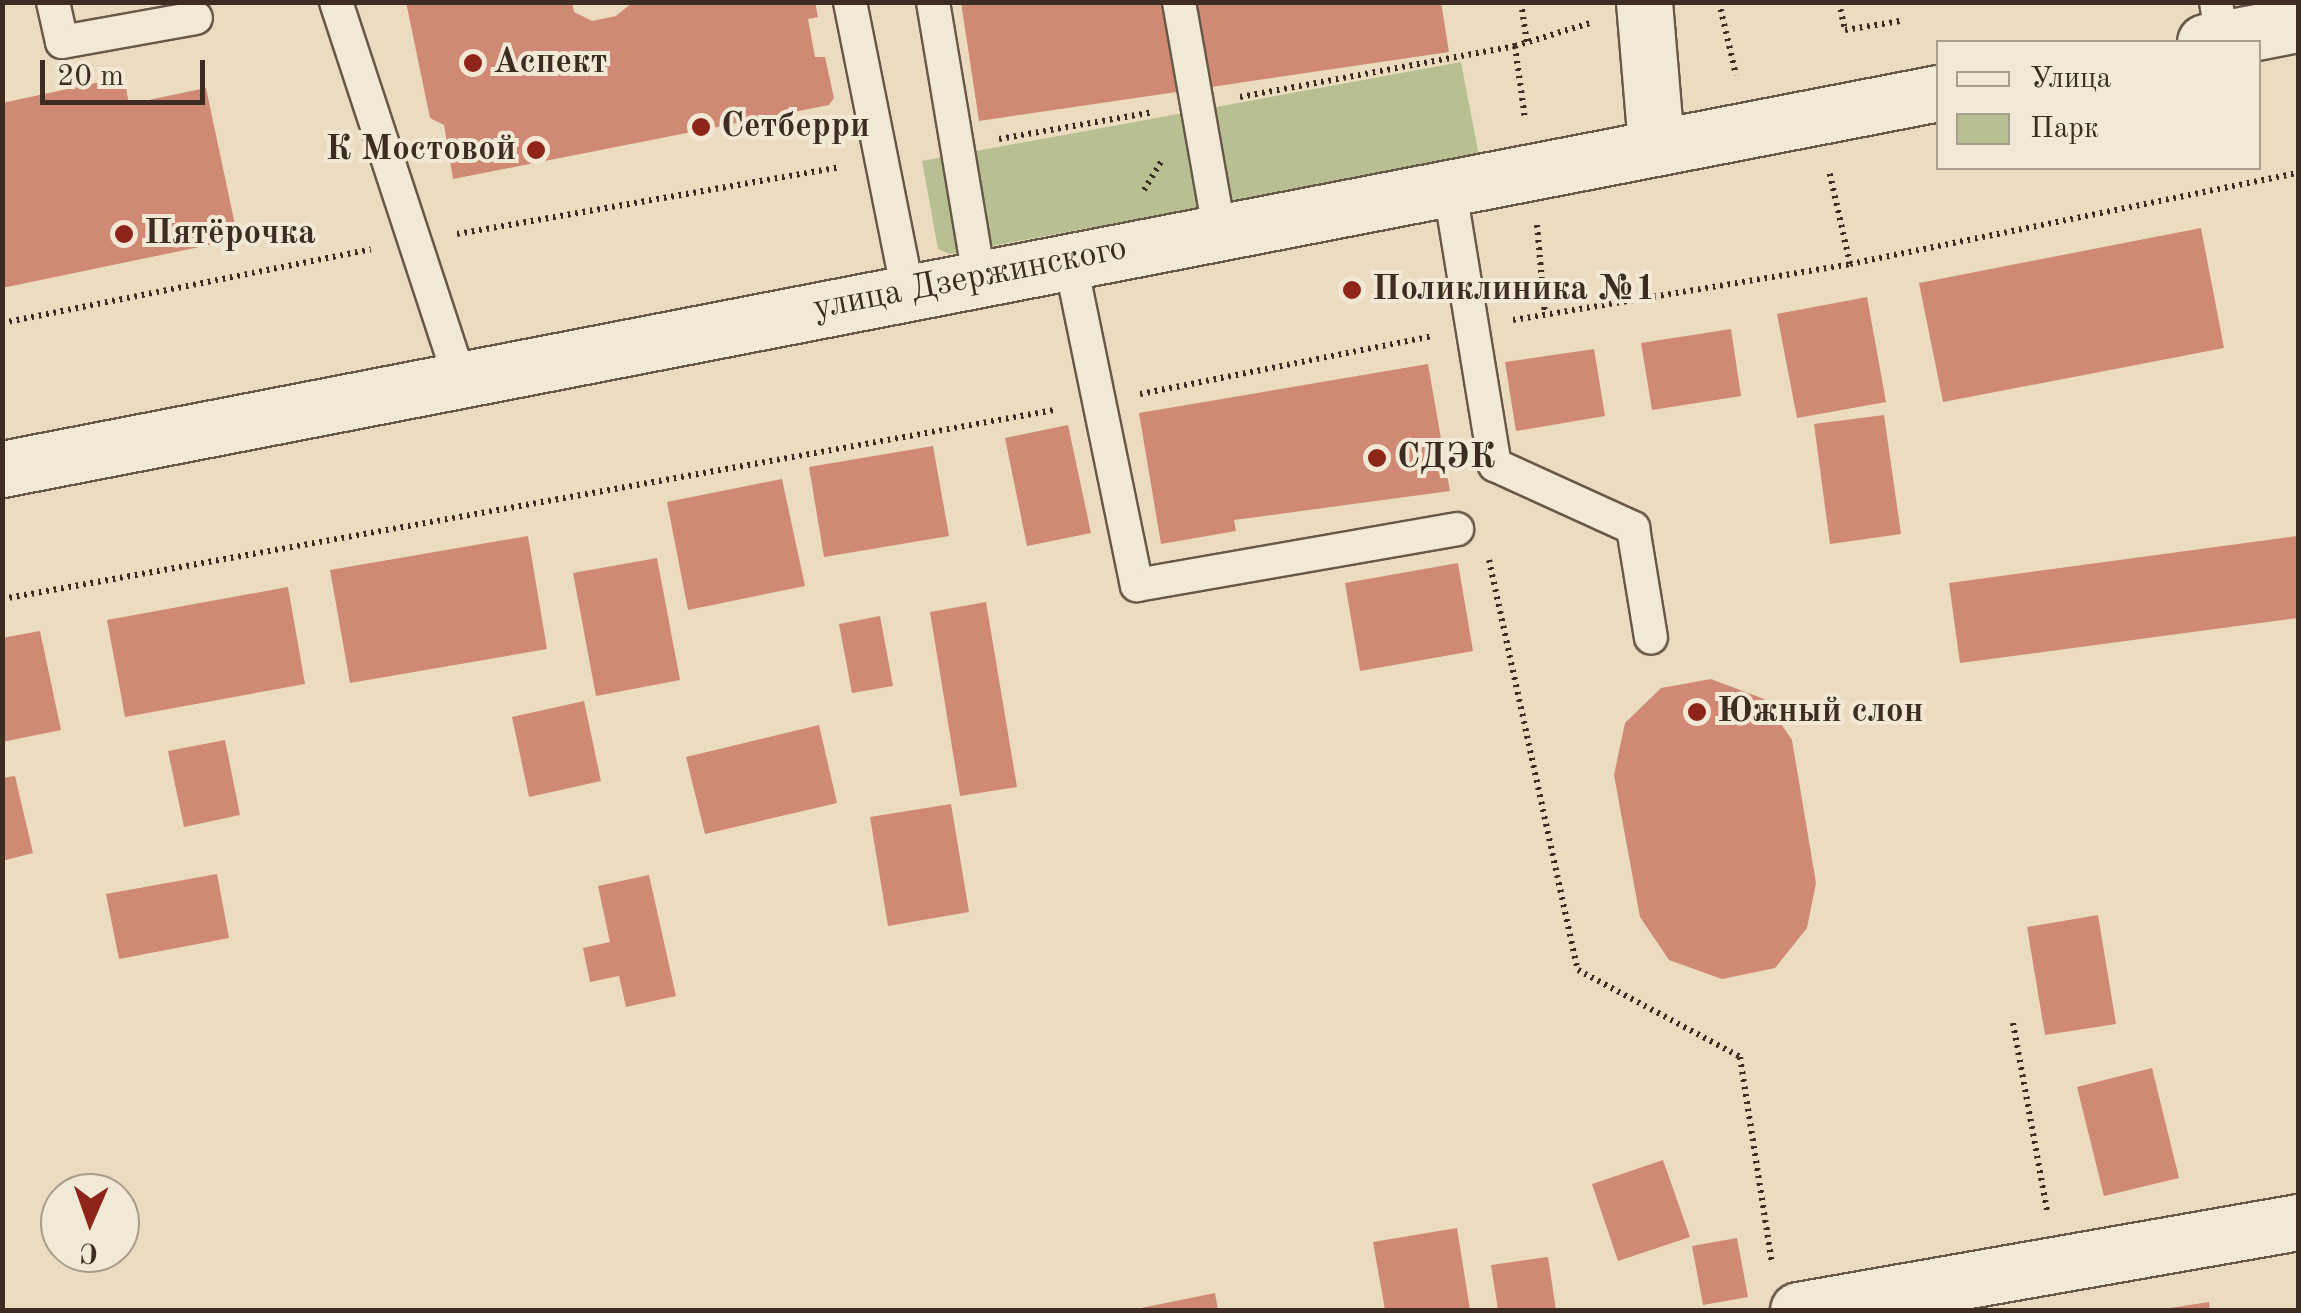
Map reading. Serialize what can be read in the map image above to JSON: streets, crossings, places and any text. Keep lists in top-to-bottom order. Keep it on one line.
{"streets":{"street":["улица Дзержинского"]},"places":["Аспект","Сетберри","К Мостовой","Пятёрочка","Поликлиника №1","СДЭК","Южный слон"],"legend":["Улица","Парк"],"scale_bar":"20 m","north":"bottom"}
